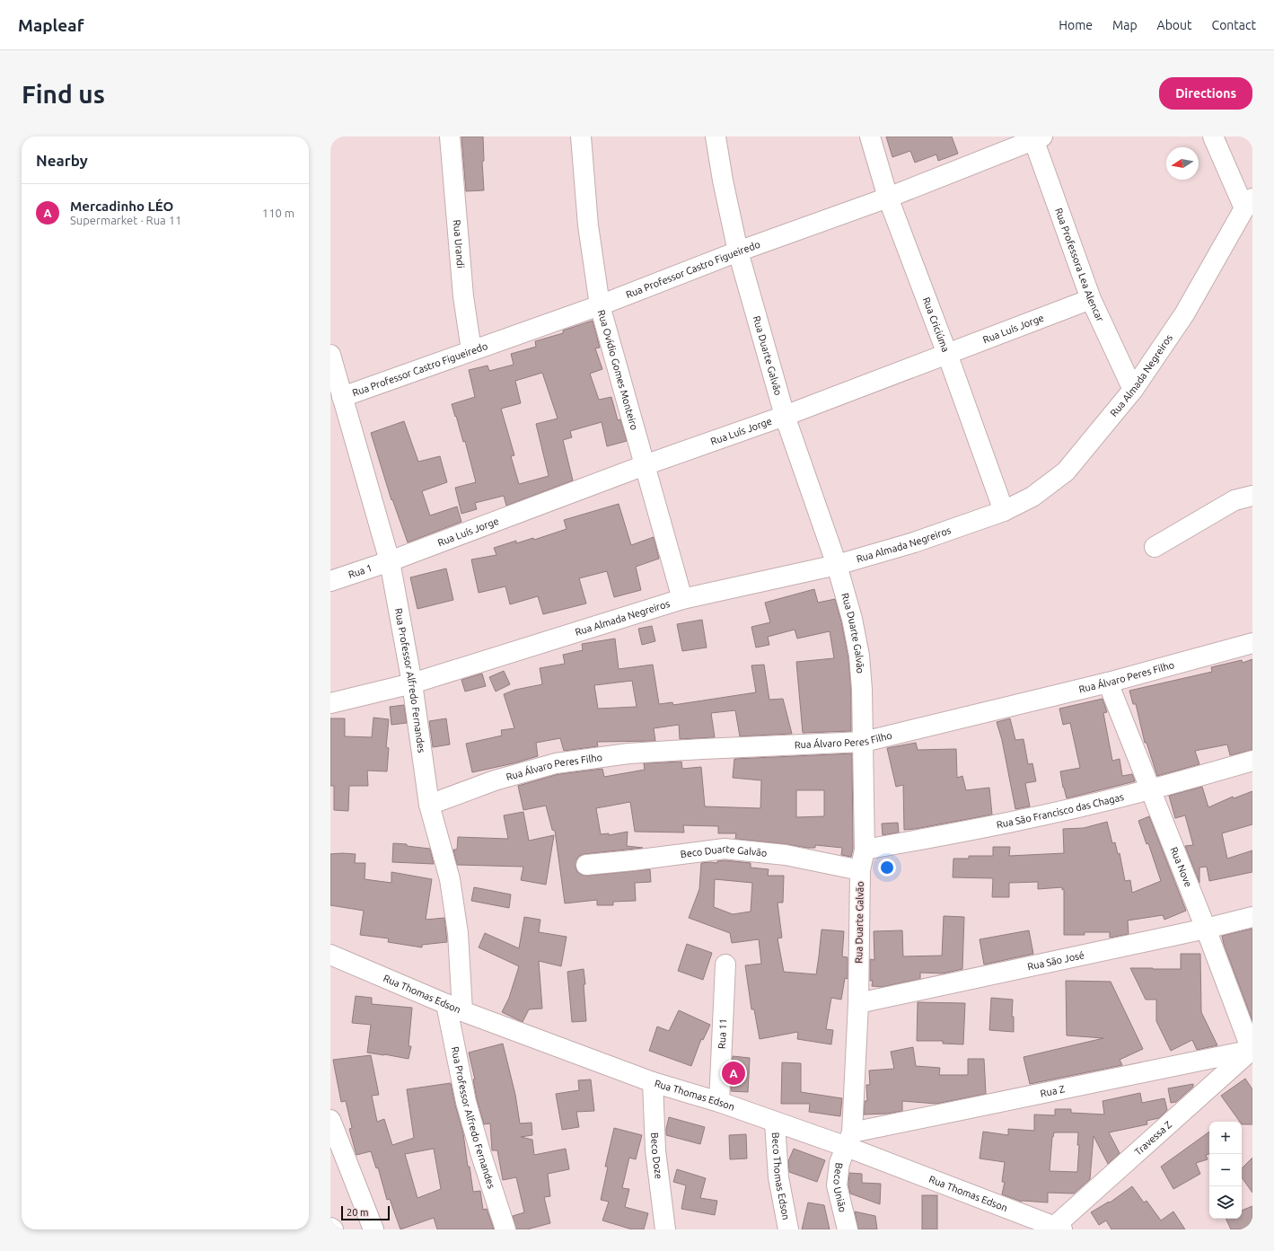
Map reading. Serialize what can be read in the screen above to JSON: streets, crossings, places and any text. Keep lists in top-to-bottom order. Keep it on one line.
{"streets":{"street":["Rua Urandi","Rua Professora Lea Alencar","Rua Professor Castro Figueiredo","Rua Criciúma","Rua Luís Jorge","Rua Duarte Galvão","Rua Ovídio Gomes Monteiro","Rua Almada Negreiros","Rua 1","Rua Álvaro Peres Filho","Rua Professor Alfredo Fernandes","Rua São Francisco das Chagas","Beco Duarte Galvão","Rua Nove","Rua São José","Rua Thomas Edson","Rua 11","Rua Z","Travessa Z","Beco Doze","Beco Thomas Edson","Beco União"]},"crossings":[["Rua Urandi","Rua Professor Castro Figueiredo"],["Rua Professora Lea Alencar","Rua Professor Castro Figueiredo"],["Rua Professora Lea Alencar","Rua Luís Jorge"],["Rua Professora Lea Alencar","Rua Almada Negreiros"],["Rua Professor Castro Figueiredo","Rua Criciúma"],["Rua Professor Castro Figueiredo","Rua Duarte Galvão"],["Rua Professor Castro Figueiredo","Rua Ovídio Gomes Monteiro"],["Rua Professor Castro Figueiredo","Rua Professor Alfredo Fernandes"],["Rua Criciúma","Rua Luís Jorge"],["Rua Criciúma","Rua Almada Negreiros"],["Rua Luís Jorge","Rua Duarte Galvão"],["Rua Luís Jorge","Rua Ovídio Gomes Monteiro"],["Rua Luís Jorge","Rua 1"],["Rua Luís Jorge","Rua Professor Alfredo Fernandes"],["Rua Duarte Galvão","Rua Almada Negreiros"],["Rua Duarte Galvão","Rua Álvaro Peres Filho"],["Rua Duarte Galvão","Rua São Francisco das Chagas"],["Rua Duarte Galvão","Beco Duarte Galvão"],["Rua Duarte Galvão","Rua São José"],["Rua Duarte Galvão","Rua Thomas Edson"],["Rua Duarte Galvão","Rua Z"],["Rua Duarte Galvão","Beco União"],["Rua Ovídio Gomes Monteiro","Rua Almada Negreiros"],["Rua Almada Negreiros","Rua Professor Alfredo Fernandes"],["Rua 1","Rua Professor Alfredo Fernandes"],["Rua Álvaro Peres Filho","Rua Professor Alfredo Fernandes"],["Rua Álvaro Peres Filho","Rua Nove"],["Rua Professor Alfredo Fernandes","Rua Thomas Edson"],["Rua São Francisco das Chagas","Rua Nove"],["Rua Nove","Rua São José"],["Rua Nove","Rua Z"],["Rua Nove","Travessa Z"],["Rua Thomas Edson","Rua 11"],["Rua Thomas Edson","Rua Z"],["Rua Thomas Edson","Travessa Z"],["Rua Thomas Edson","Beco Doze"],["Rua Thomas Edson","Beco Thomas Edson"],["Rua Thomas Edson","Beco União"],["Rua Z","Travessa Z"],["Rua Z","Beco União"]],"scale_bar":"20 m","north":"left","page":{"header":"Mapleaf","nav":["Home","Map","About","Contact"],"buttons":"Directions","title":"Find us","heading":"Nearby","list":[{"mark":"A","name":"Mercadinho LÉO","note":"Supermarket · Rua 11","value":"110 m"}],"pins":"A","map_buttons":["+","−"],"scale":"20 m"}}
